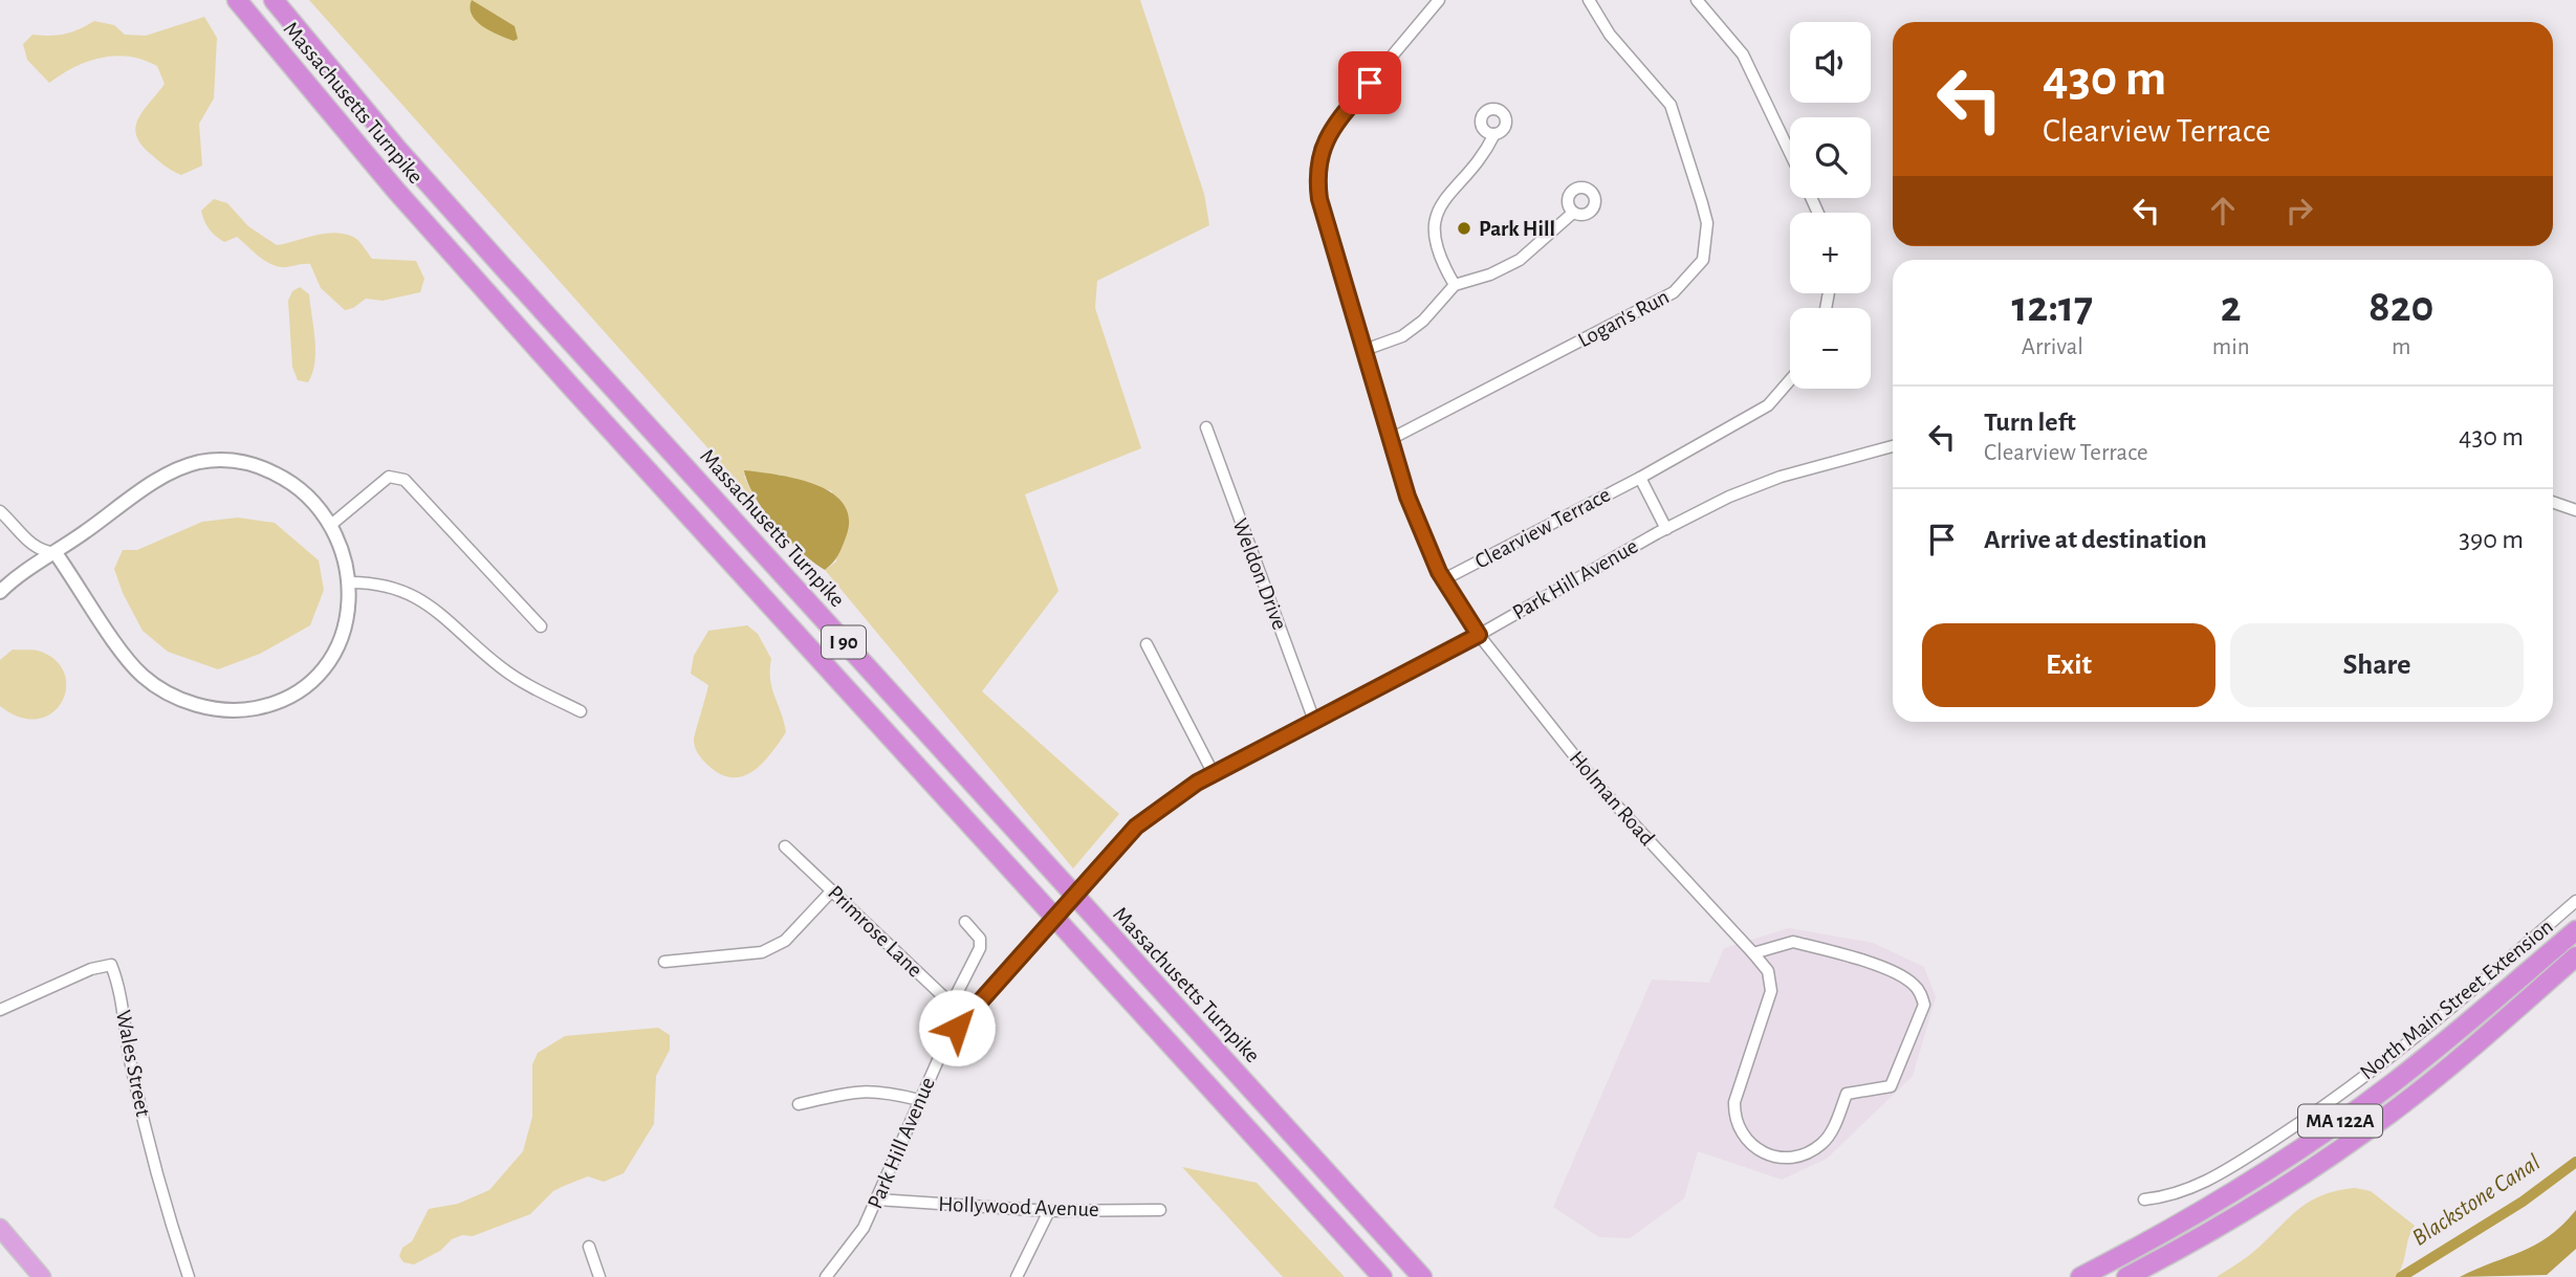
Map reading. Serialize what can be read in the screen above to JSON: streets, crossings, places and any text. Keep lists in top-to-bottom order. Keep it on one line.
{"streets":{"highway":["Massachusetts Turnpike","I 90","MA 122A"],"street":["Logan's Run","Clearview Terrace","Weldon Drive","Park Hill Avenue","Holman Road","Primrose Lane","North Main Street Extension","Wales Street","Hollywood Avenue"]},"crossings":[["Weldon Drive","Park Hill Avenue"],["Park Hill Avenue","Holman Road"],["Park Hill Avenue","Primrose Lane"],["Park Hill Avenue","Hollywood Avenue"]],"water":["Blackstone Canal"],"places":["Park Hill"],"page":{"map_buttons":["+","−"],"turn":["430 m","Clearview Terrace"],"eta":["12:17","Arrival","2","min","820","m"],"list":[{"name":"Turn left","note":"Clearview Terrace","value":"430 m"},{"name":"Arrive at destination","value":"390 m"}],"buttons":["Exit","Share"]}}
